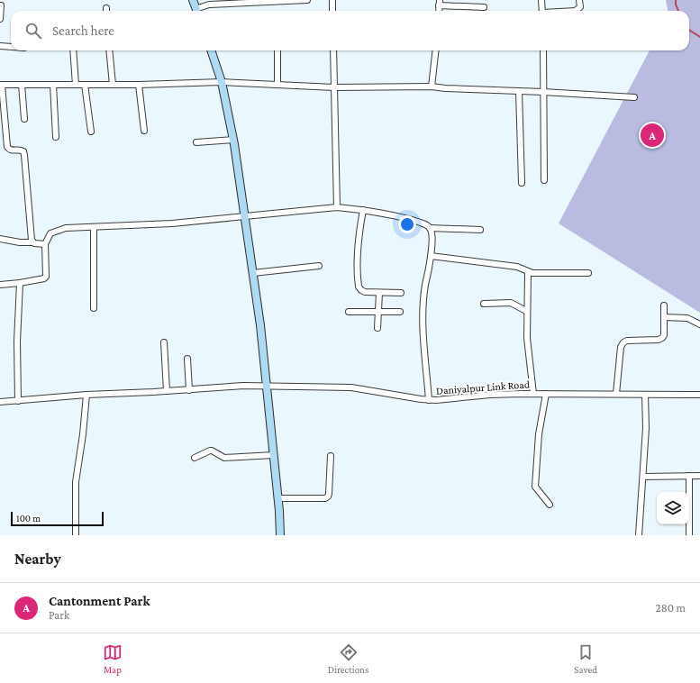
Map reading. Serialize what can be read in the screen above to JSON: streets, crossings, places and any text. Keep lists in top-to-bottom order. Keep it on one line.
{"streets":{"street":["Daniyalpur Link Road"]},"scale_bar":"100 m","page":{"search":"Search here","pins":"A","scale":"100 m","heading":"Nearby","list":[{"mark":"A","name":"Cantonment Park","note":"Park","value":"280 m"}],"nav":["Map","Directions","Saved"]}}
